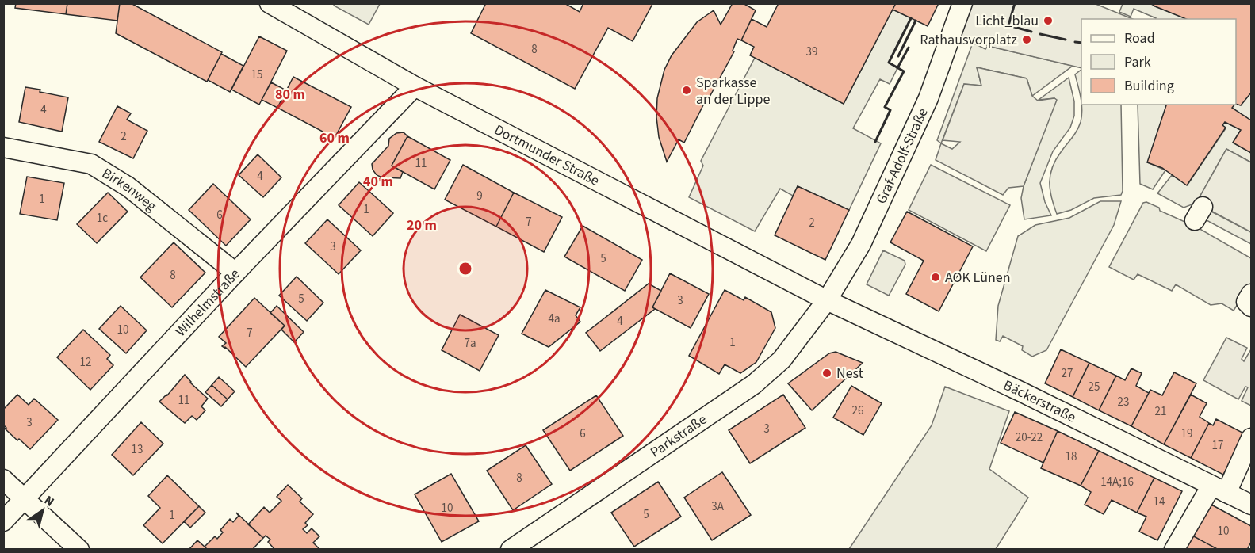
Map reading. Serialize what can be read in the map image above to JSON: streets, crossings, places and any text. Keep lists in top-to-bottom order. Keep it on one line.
{"streets":{"street":["Dortmunder Straße","Graf-Adolf-Straße","Birkenweg","Wilhelmstraße","Bäckerstraße","Parkstraße"]},"crossings":[["Dortmunder Straße","Graf-Adolf-Straße"],["Dortmunder Straße","Wilhelmstraße"],["Dortmunder Straße","Bäckerstraße"],["Dortmunder Straße","Parkstraße"],["Graf-Adolf-Straße","Bäckerstraße"],["Graf-Adolf-Straße","Parkstraße"],["Birkenweg","Wilhelmstraße"],["Bäckerstraße","Parkstraße"]],"places":["Licht_blau","Rathausvorplatz","Sparkasse an der Lippe","AOK Lünen","Nest"],"house_numbers":["8","39","15","4","2","11","4","9","1","1","6","1c","7","2","3","5","8","5","3","4a","4","10","7","1","7a","12","27","25","11","23","26","21","3","3","6","19","20-22","17","13","18","8","14A;16","14","3A","10","5","1","10"],"legend":["Road","Park","Building"],"north":"top right","rings":["80 m","60 m","40 m","20 m"]}
